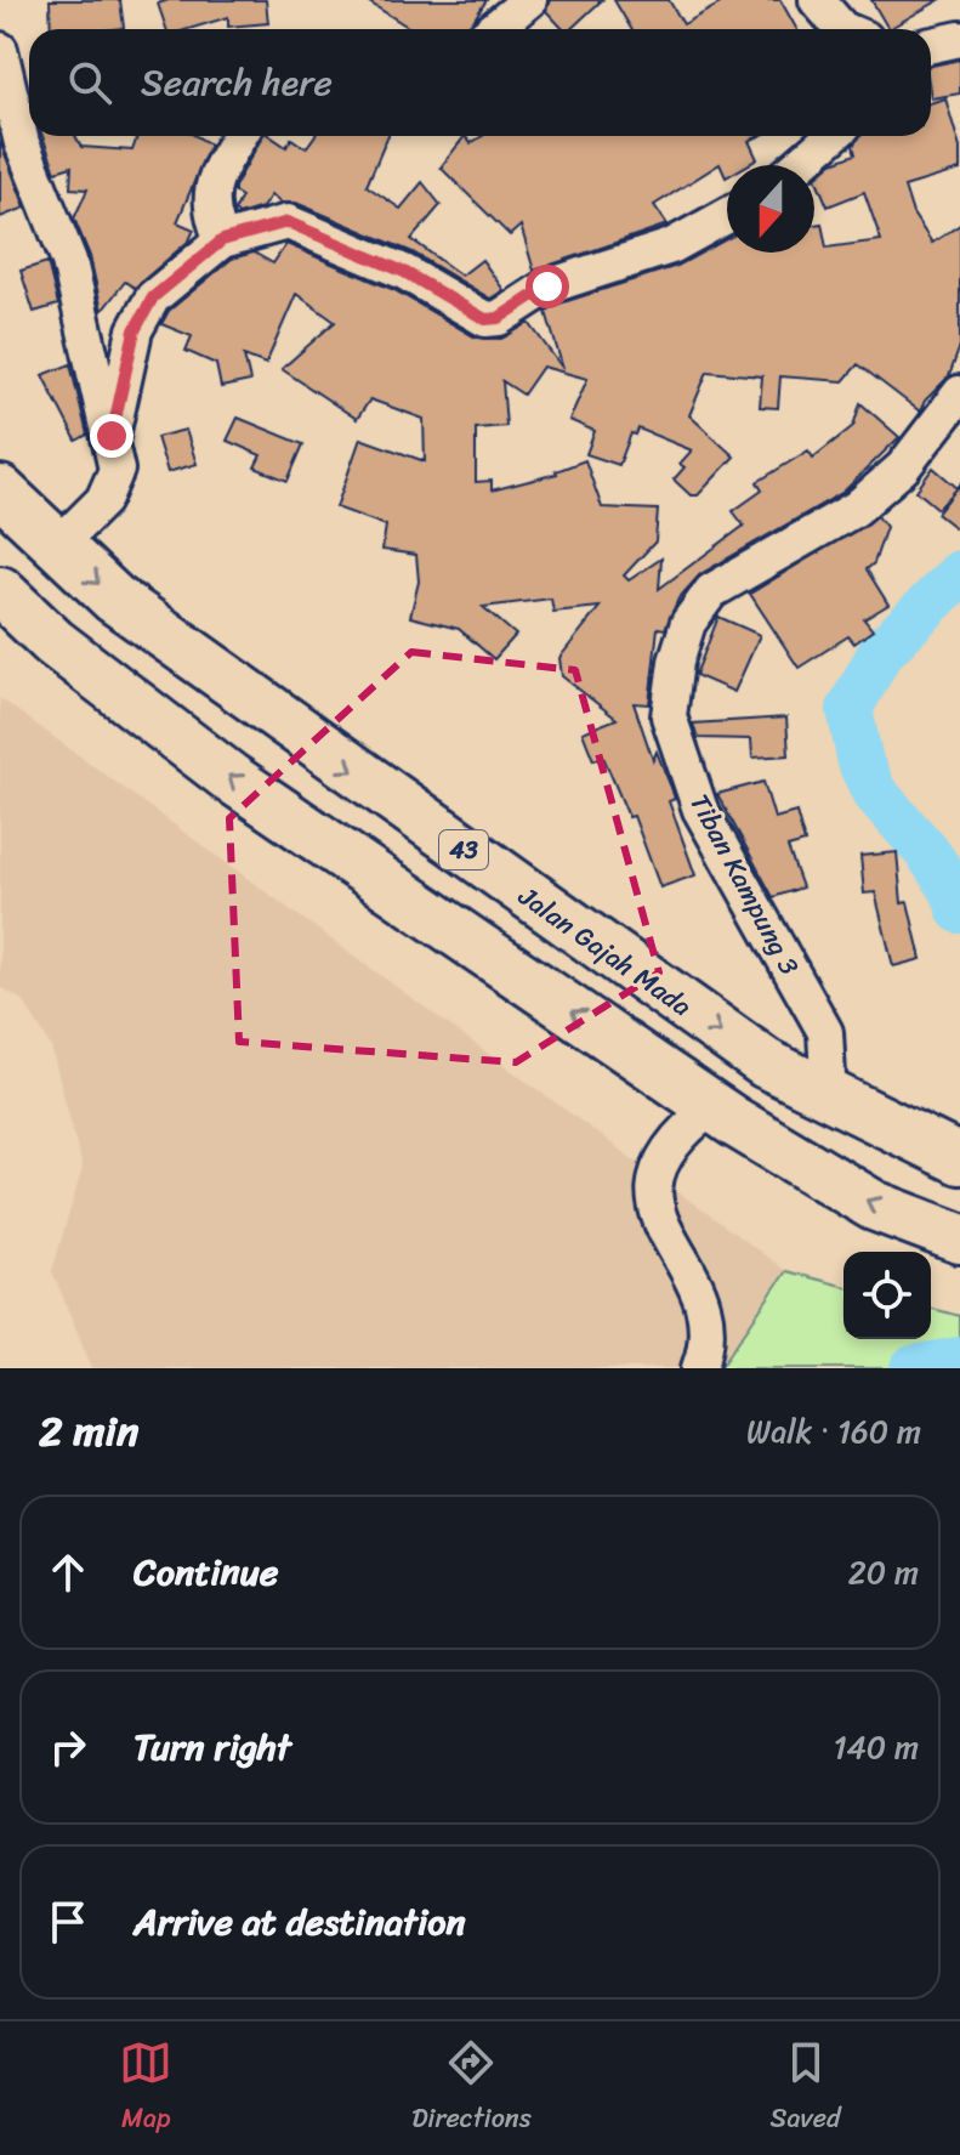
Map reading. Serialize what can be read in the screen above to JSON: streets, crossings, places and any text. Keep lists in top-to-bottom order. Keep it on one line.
{"streets":{"highway":["43","Jalan Gajah Mada"],"street":["Tiban Kampung 3"]},"crossings":[["Tiban Kampung 3","Jalan Gajah Mada"]],"north":"bottom","page":{"search":"Search here","heading":["2 min","Walk · 160 m"],"list":[["Continue","20 m"],["Turn right","140 m"],"Arrive at destination"],"nav":["Map","Directions","Saved"]}}
